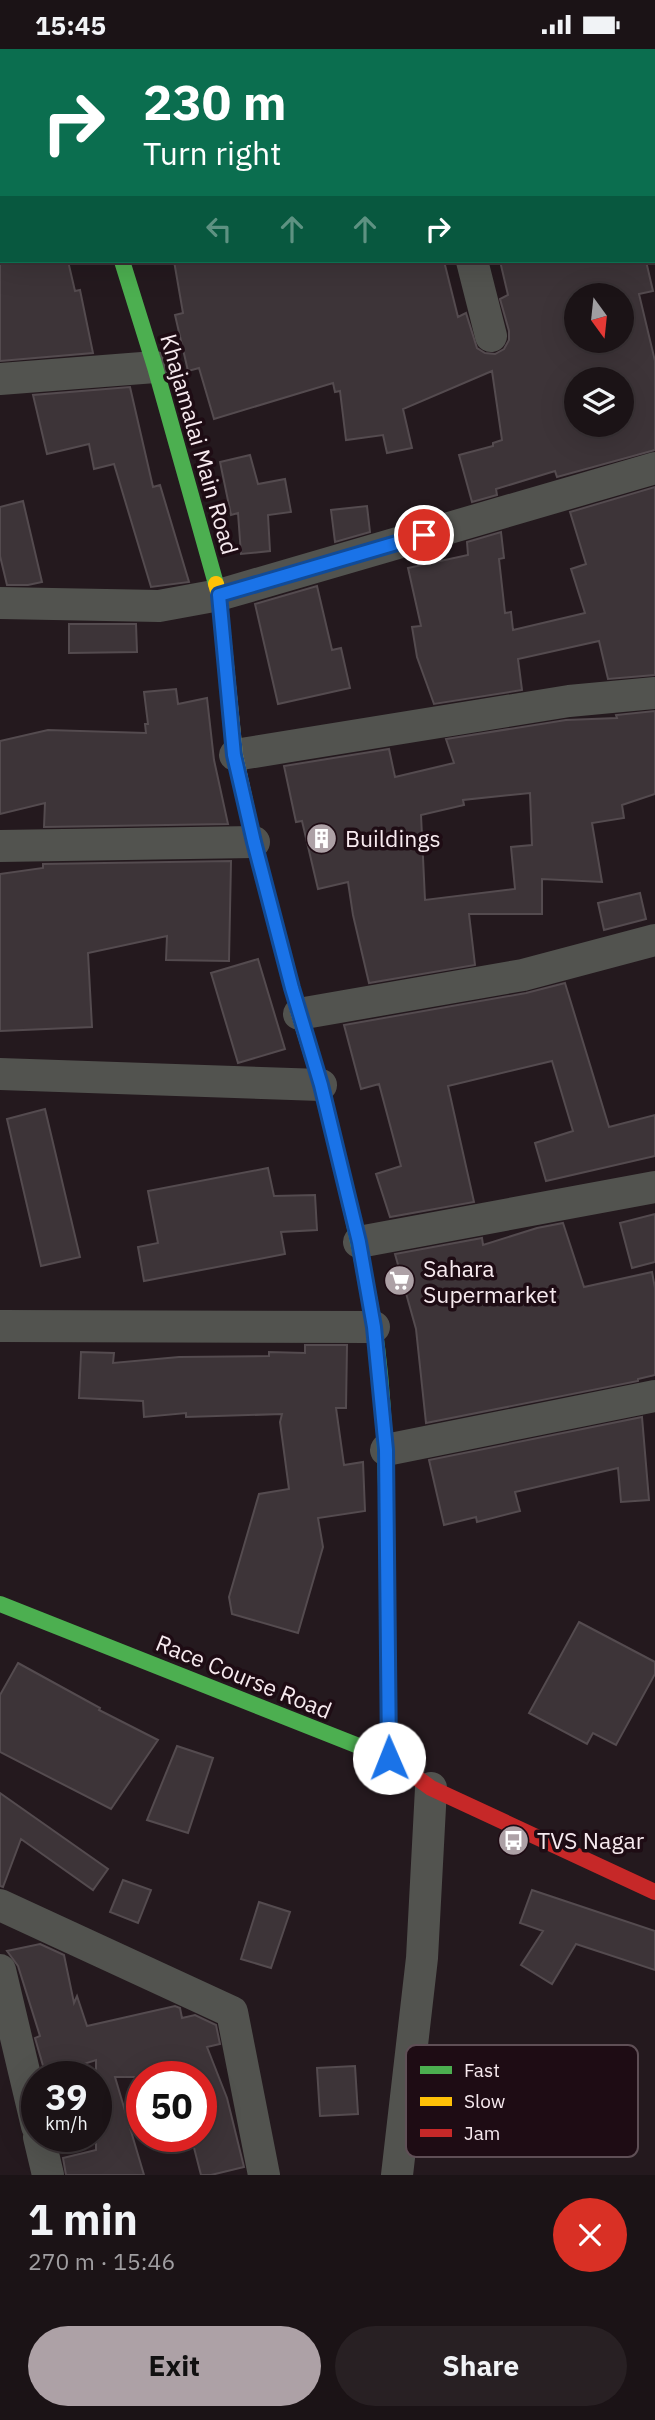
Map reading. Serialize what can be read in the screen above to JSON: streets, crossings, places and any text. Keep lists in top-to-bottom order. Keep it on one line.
{"streets":{"main road":["Khajamalai Main Road","Race Course Road"]},"crossings":[["Khajamalai Main Road","Race Course Road"]],"places":{"building":["Buildings"],"supermarket":["Sahara Supermarket"],"bus stop":["TVS Nagar"]},"legend":["Fast","Slow","Jam"],"north":"bottom","page":{"status":"15:45","turn":["230 m","Turn right"],"speed":"39 km/h","limit":"50","heading":["1 min","270 m · 15:46"],"buttons":["Exit","Share"]}}
